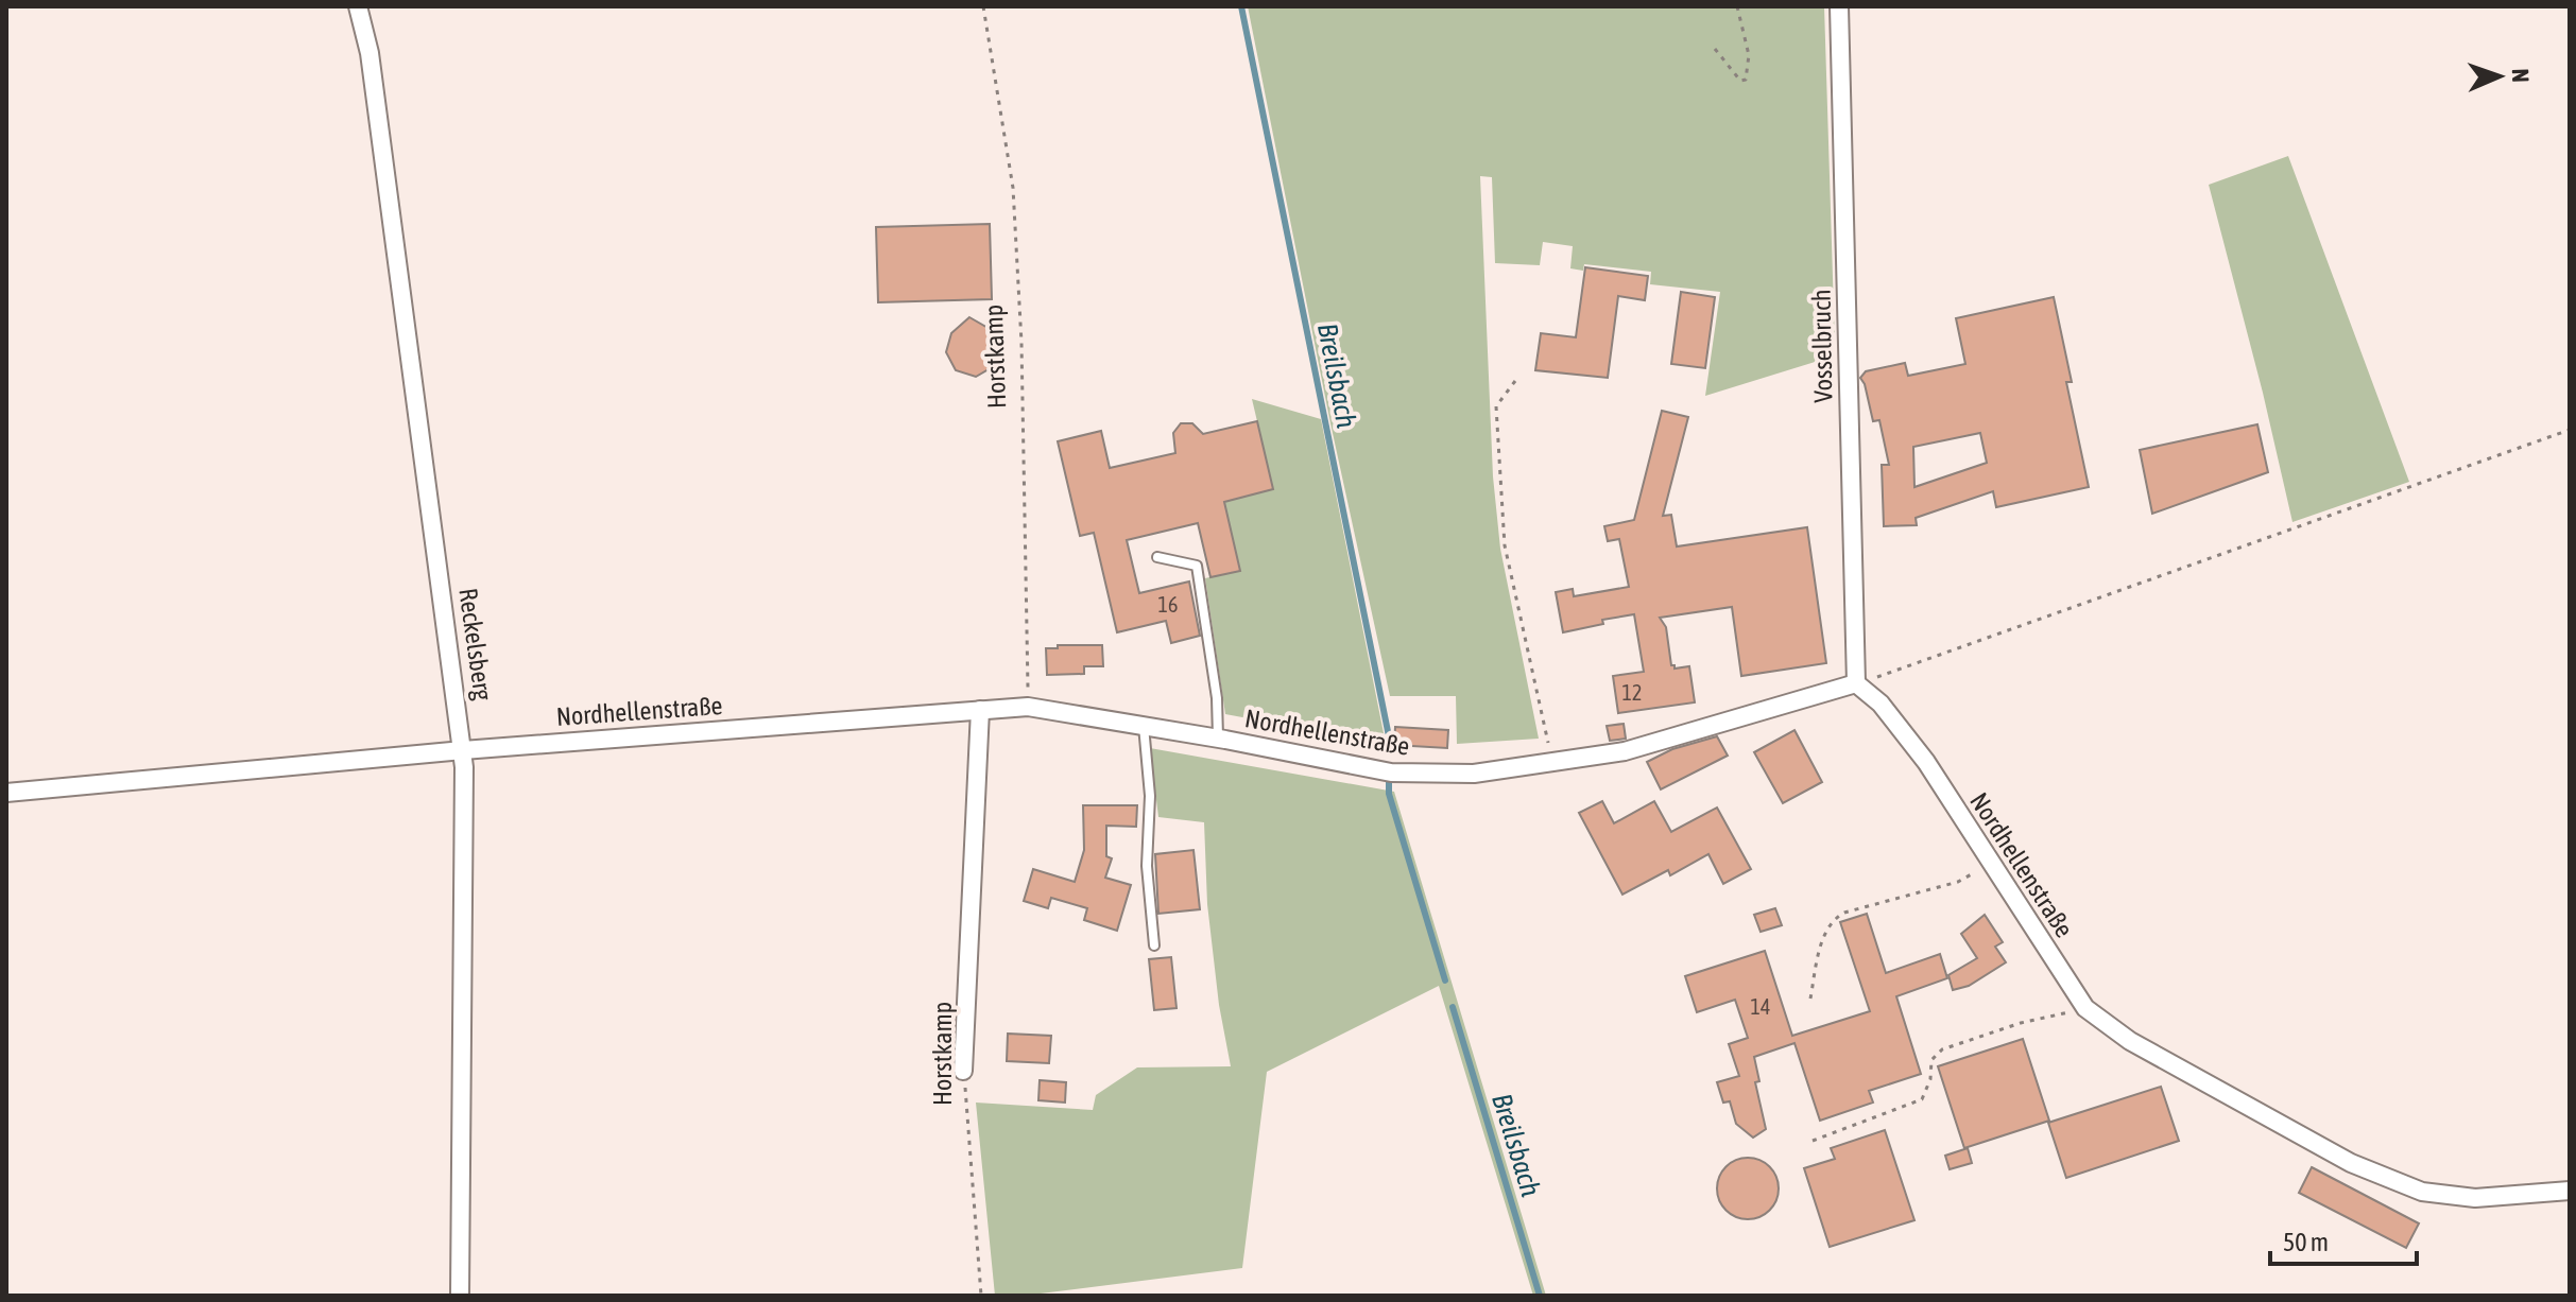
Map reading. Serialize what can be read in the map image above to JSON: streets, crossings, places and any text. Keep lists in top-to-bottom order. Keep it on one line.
{"streets":{"street":["Vosselbruch","Horstkamp","Reckelsberg","Nordhellenstraße"]},"crossings":[["Vosselbruch","Nordhellenstraße"],["Horstkamp","Nordhellenstraße"],["Reckelsberg","Nordhellenstraße"]],"water":["Breilsbach"],"house_numbers":["16","12","14"],"scale_bar":"50 m","north":"right"}
